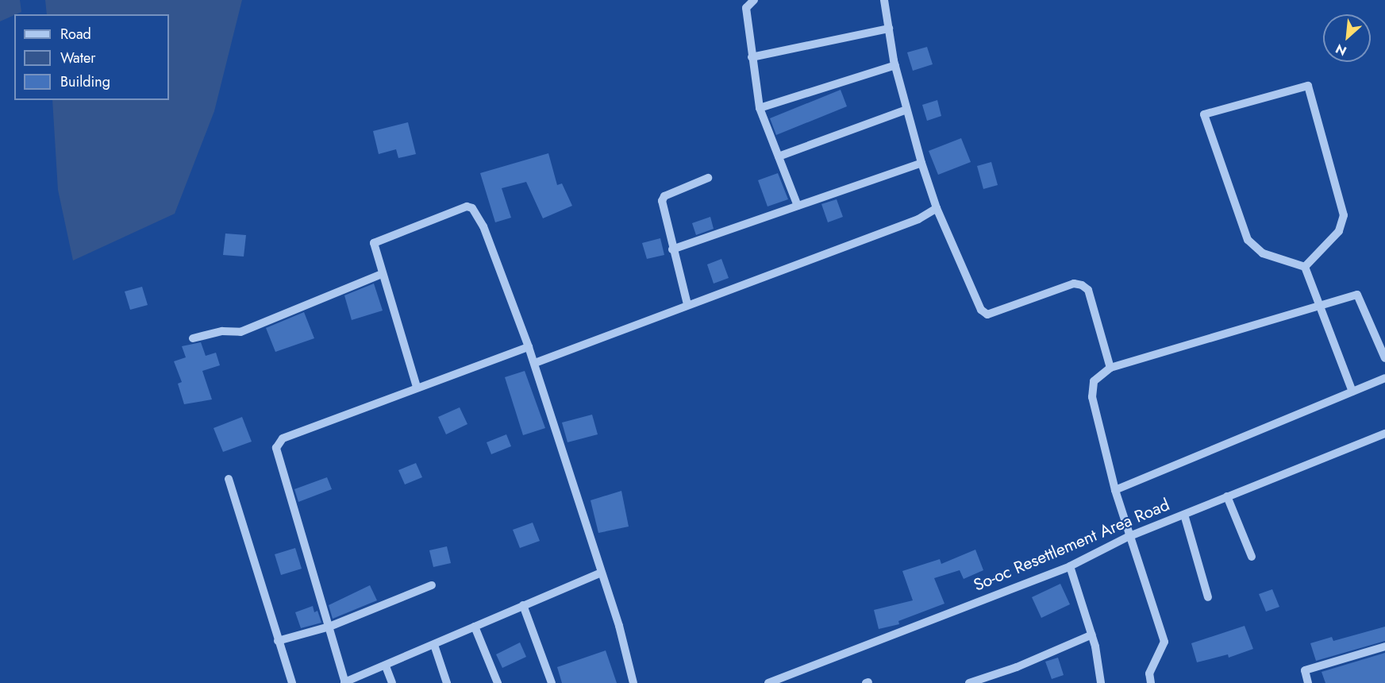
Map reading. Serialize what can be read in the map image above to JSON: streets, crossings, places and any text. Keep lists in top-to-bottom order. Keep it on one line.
{"streets":{"street":["So-oc Resettlement Area Road"]},"legend":["Road","Water","Building"],"north":"bottom left"}
